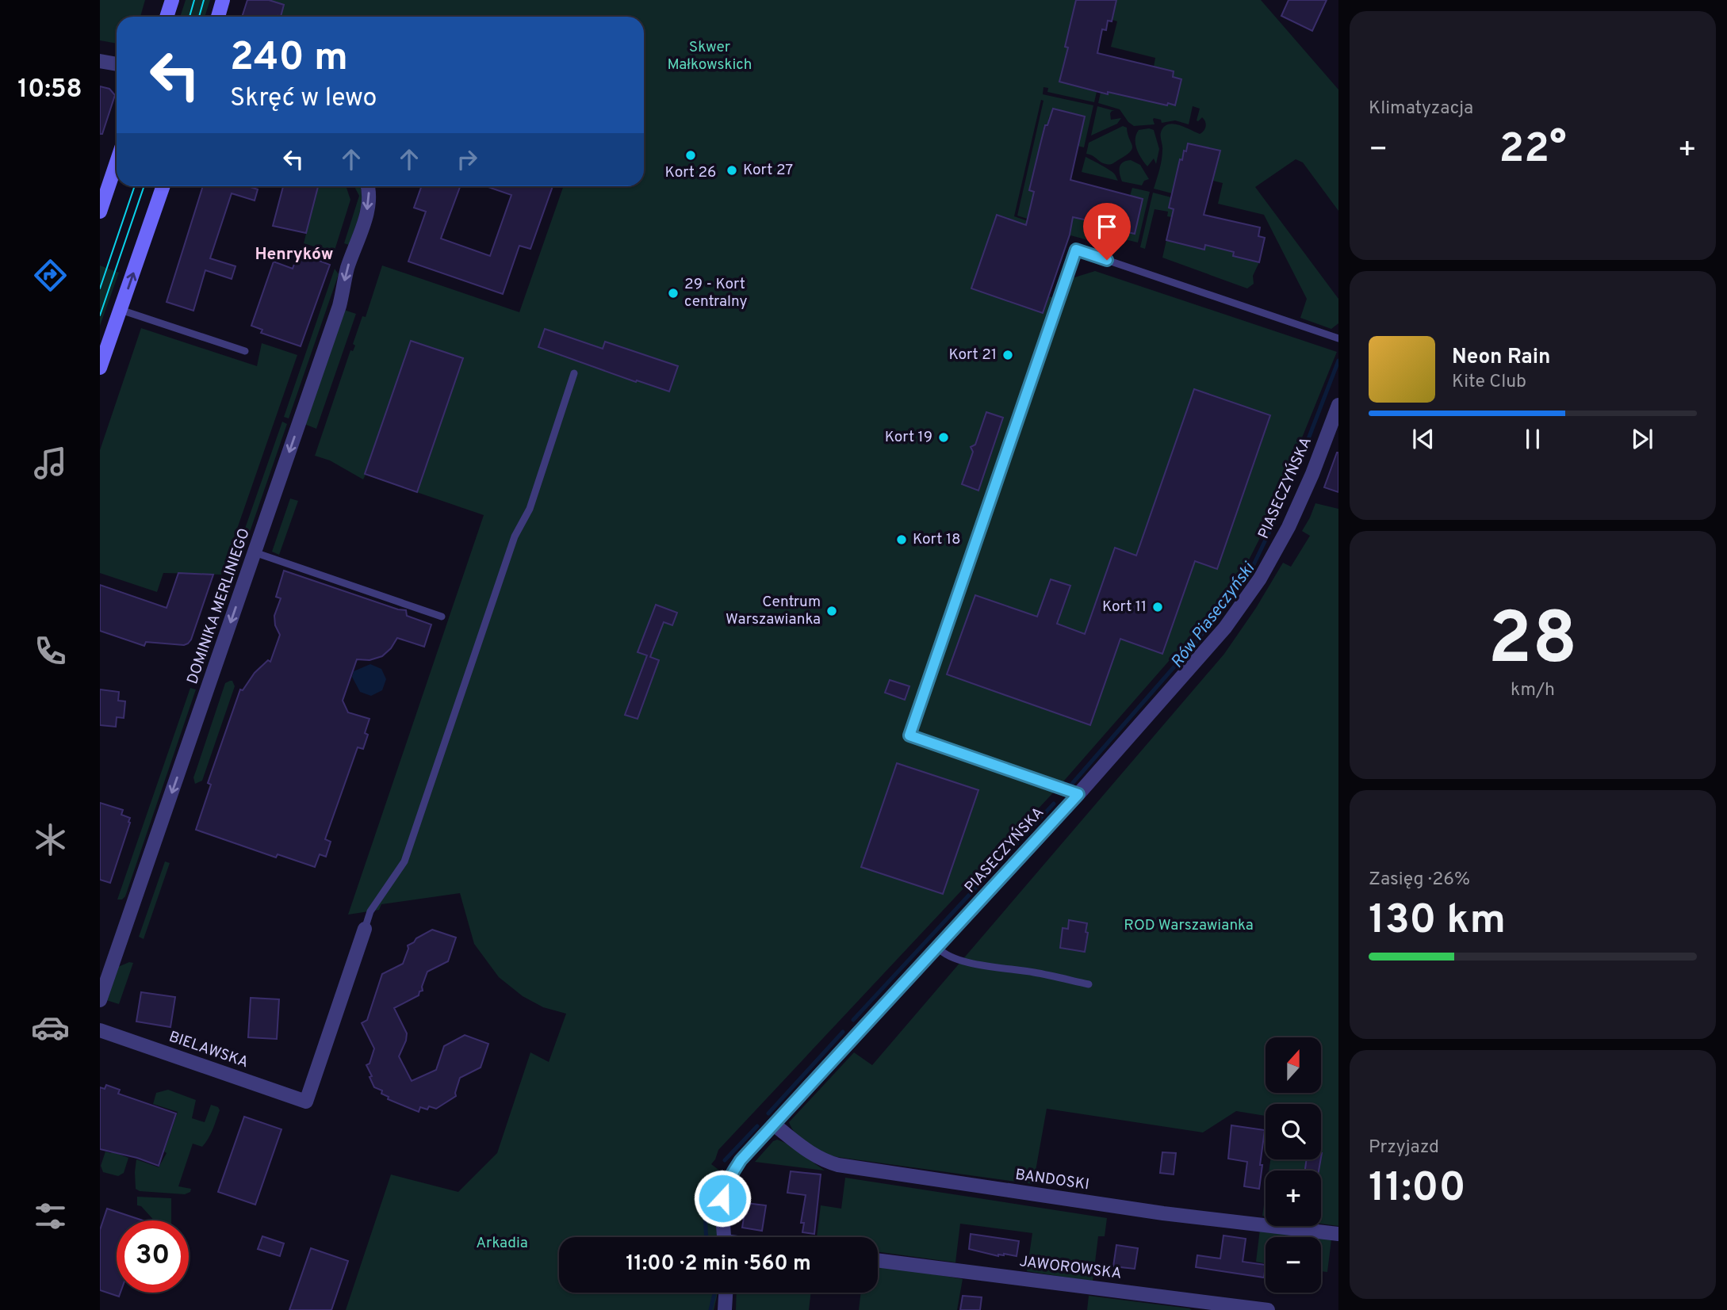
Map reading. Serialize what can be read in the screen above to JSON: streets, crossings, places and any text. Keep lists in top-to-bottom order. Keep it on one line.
{"streets":{"street":["PIASECZYŃSKA","DOMINIKA MERLINIEGO","BIELAWSKA","BANDOSKI","JAWOROWSKA"]},"crossings":[["PIASECZYŃSKA","BANDOSKI"]],"one_way":["DOMINIKA MERLINIEGO"],"districts":["Henryków"],"water":["Rów Piaseczyński"],"parks":["Skwer Małkowskich","ROD Warszawianka","Arkadia"],"places":["Kort 26","Kort 27","29 - Kort centralny","Kort 21","Kort 19","Kort 18","Kort 11","Centrum Warszawianka"],"north":"top","page":{"tabs":"10:58","tile":["Klimatyzacja",["28","km/h"],["Zasięg · 26%","130 km"],["Przyjazd","11:00"]],"turn":["240 m","Skręć w lewo"],"heat":["−","22°","+"],"song":["Neon Rain","Kite Club"],"map_buttons":["+","−"],"limit":"30","trip":"11:00 · 2 min · 560 m"}}
